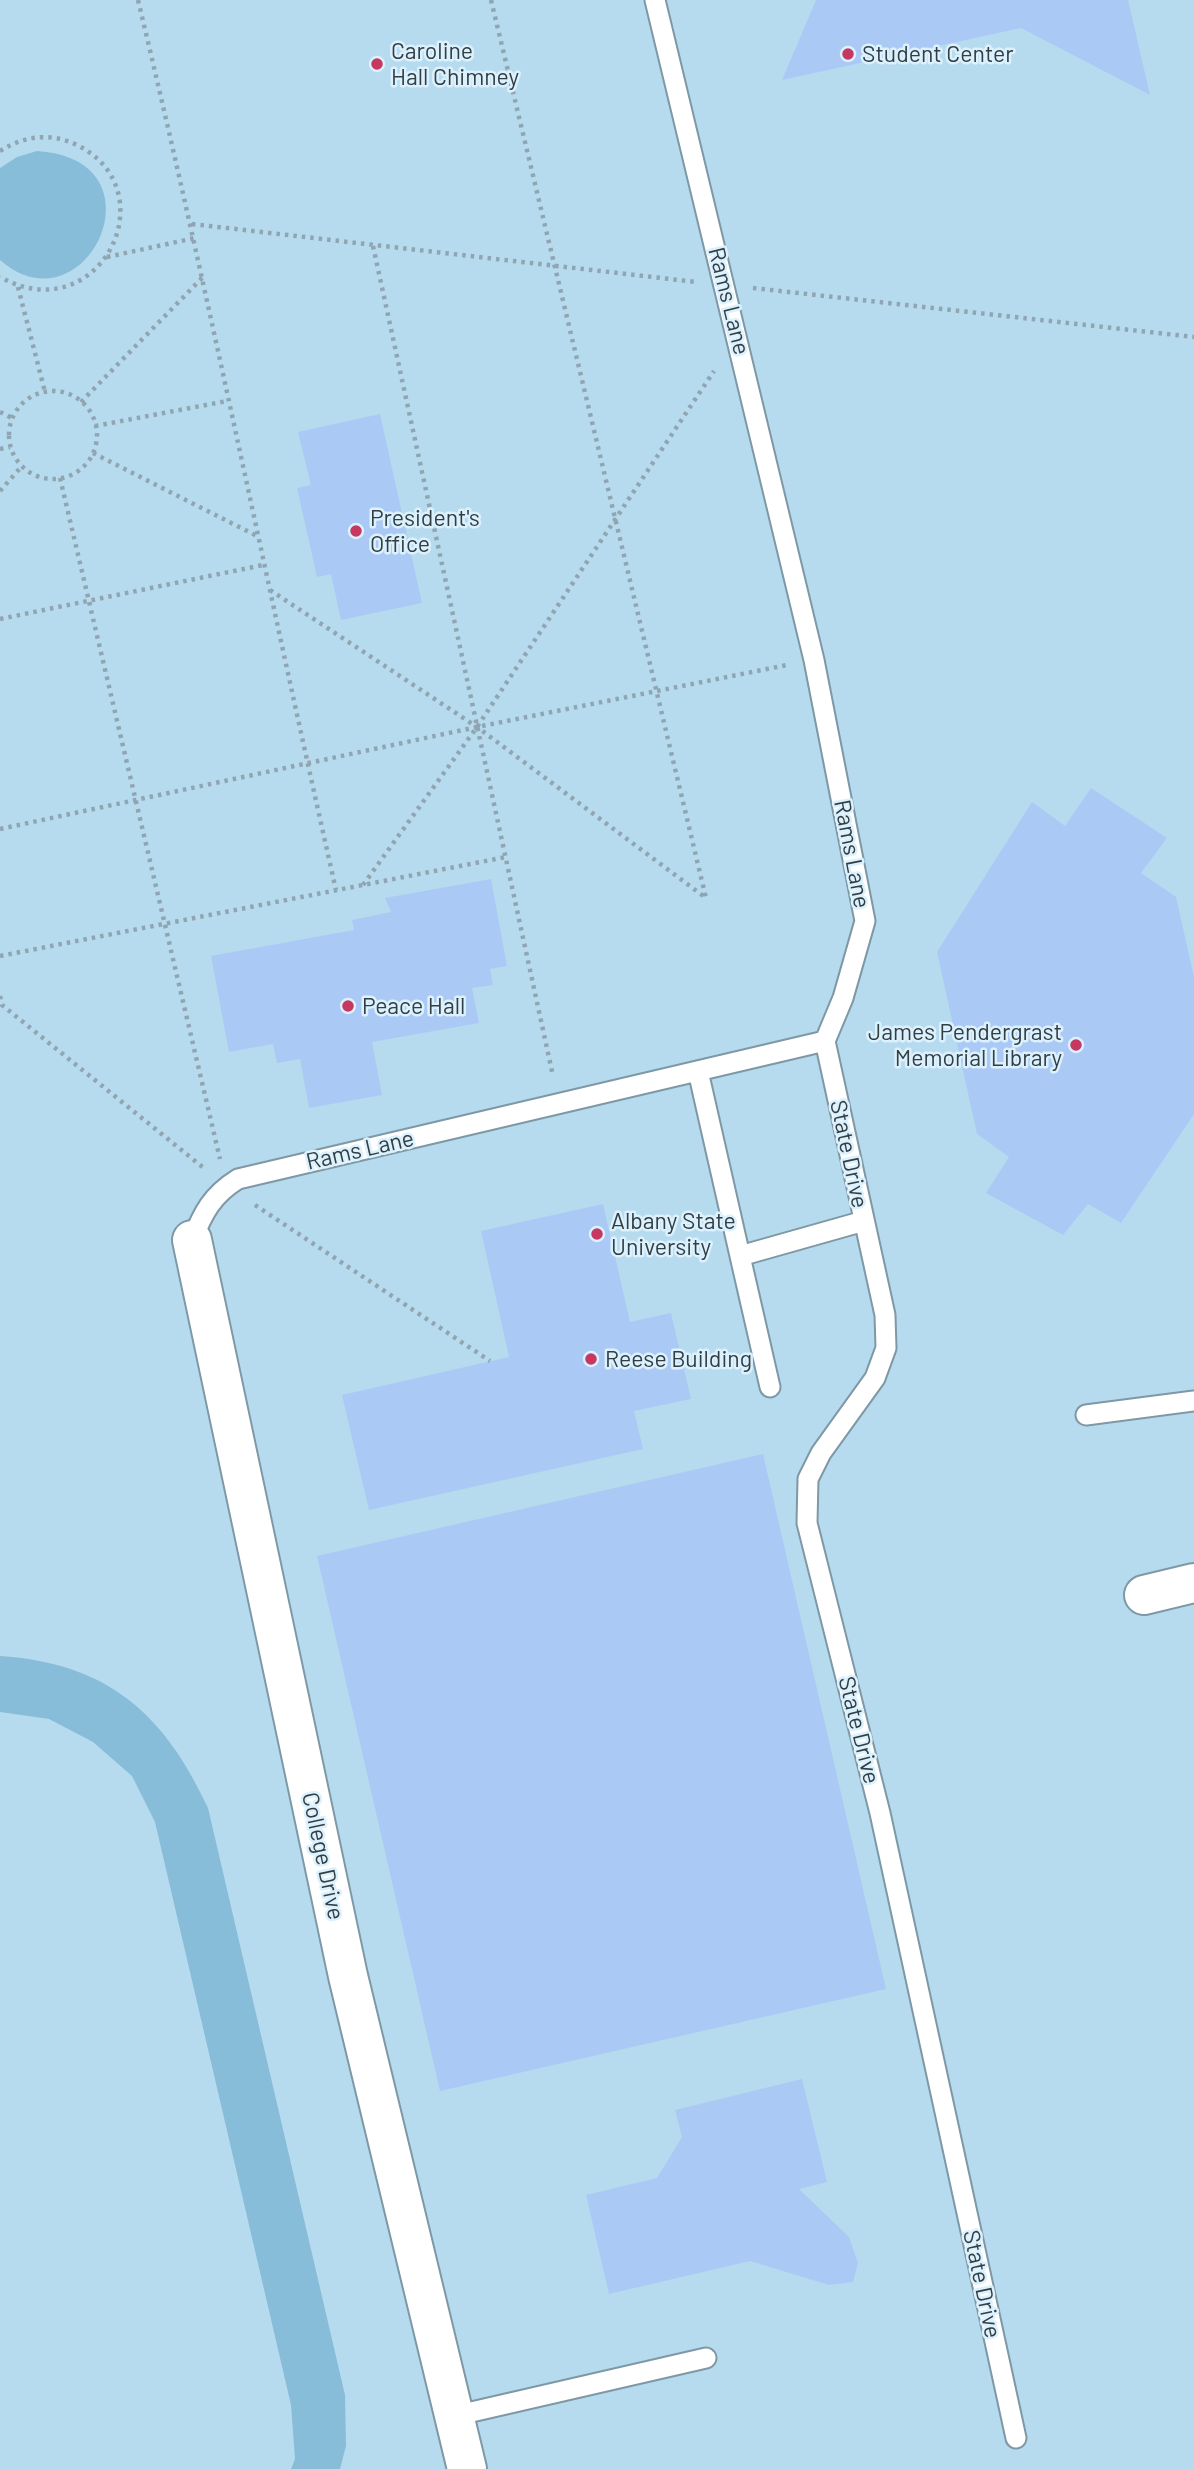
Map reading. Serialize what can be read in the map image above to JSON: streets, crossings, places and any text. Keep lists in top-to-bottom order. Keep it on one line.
{"streets":{"street":["College Drive"],"lane":["Rams Lane","State Drive"]},"crossings":[["Rams Lane","State Drive"],["Rams Lane","College Drive"]],"places":["Student Center","Caroline Hall Chimney","President's Office","Peace Hall","James Pendergrast Memorial Library","Albany State University","Reese Building"]}
